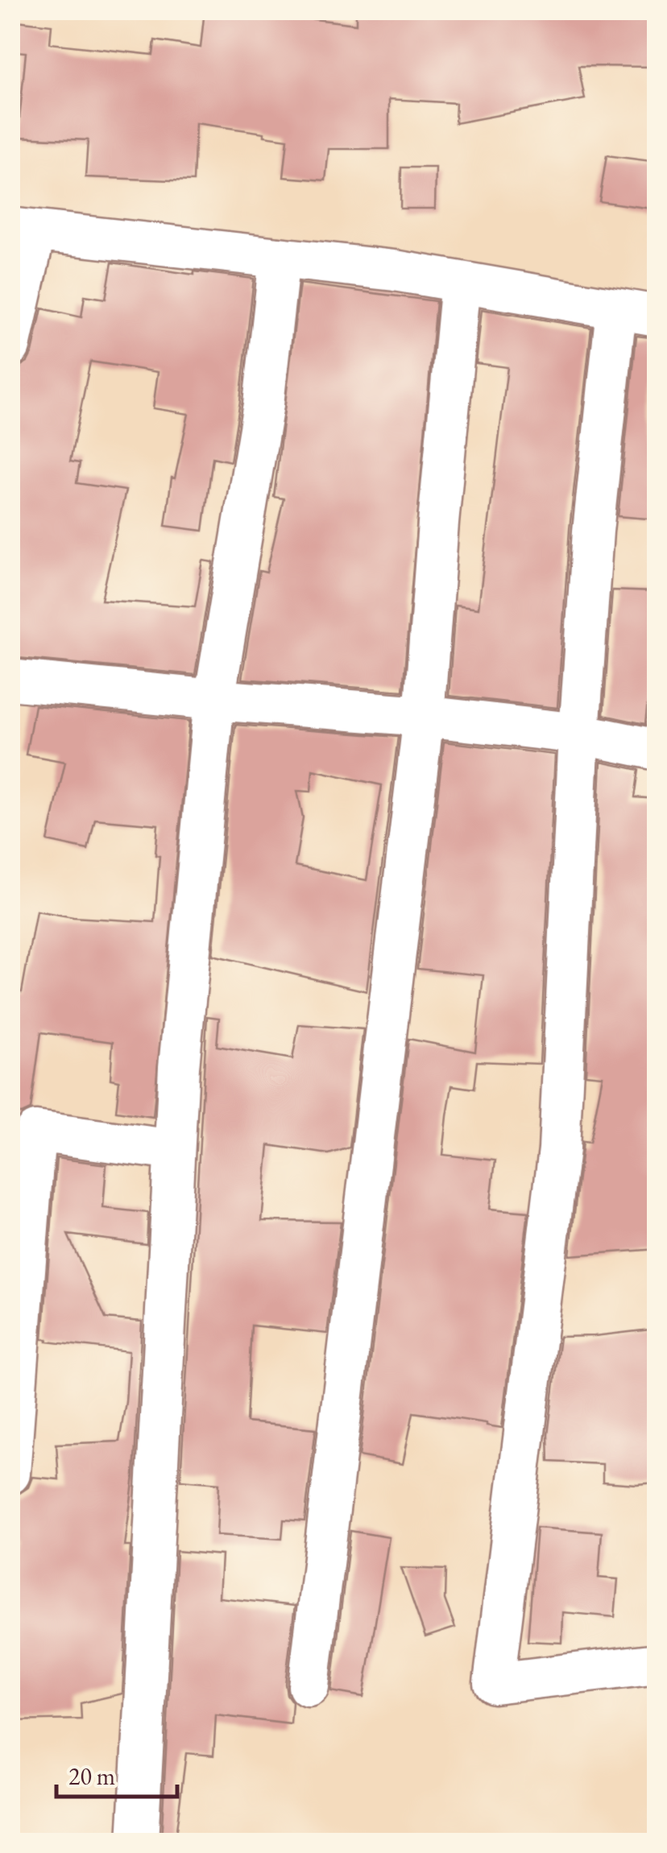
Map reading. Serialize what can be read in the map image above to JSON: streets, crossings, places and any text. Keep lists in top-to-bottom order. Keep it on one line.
{"scale_bar":"20 m"}
